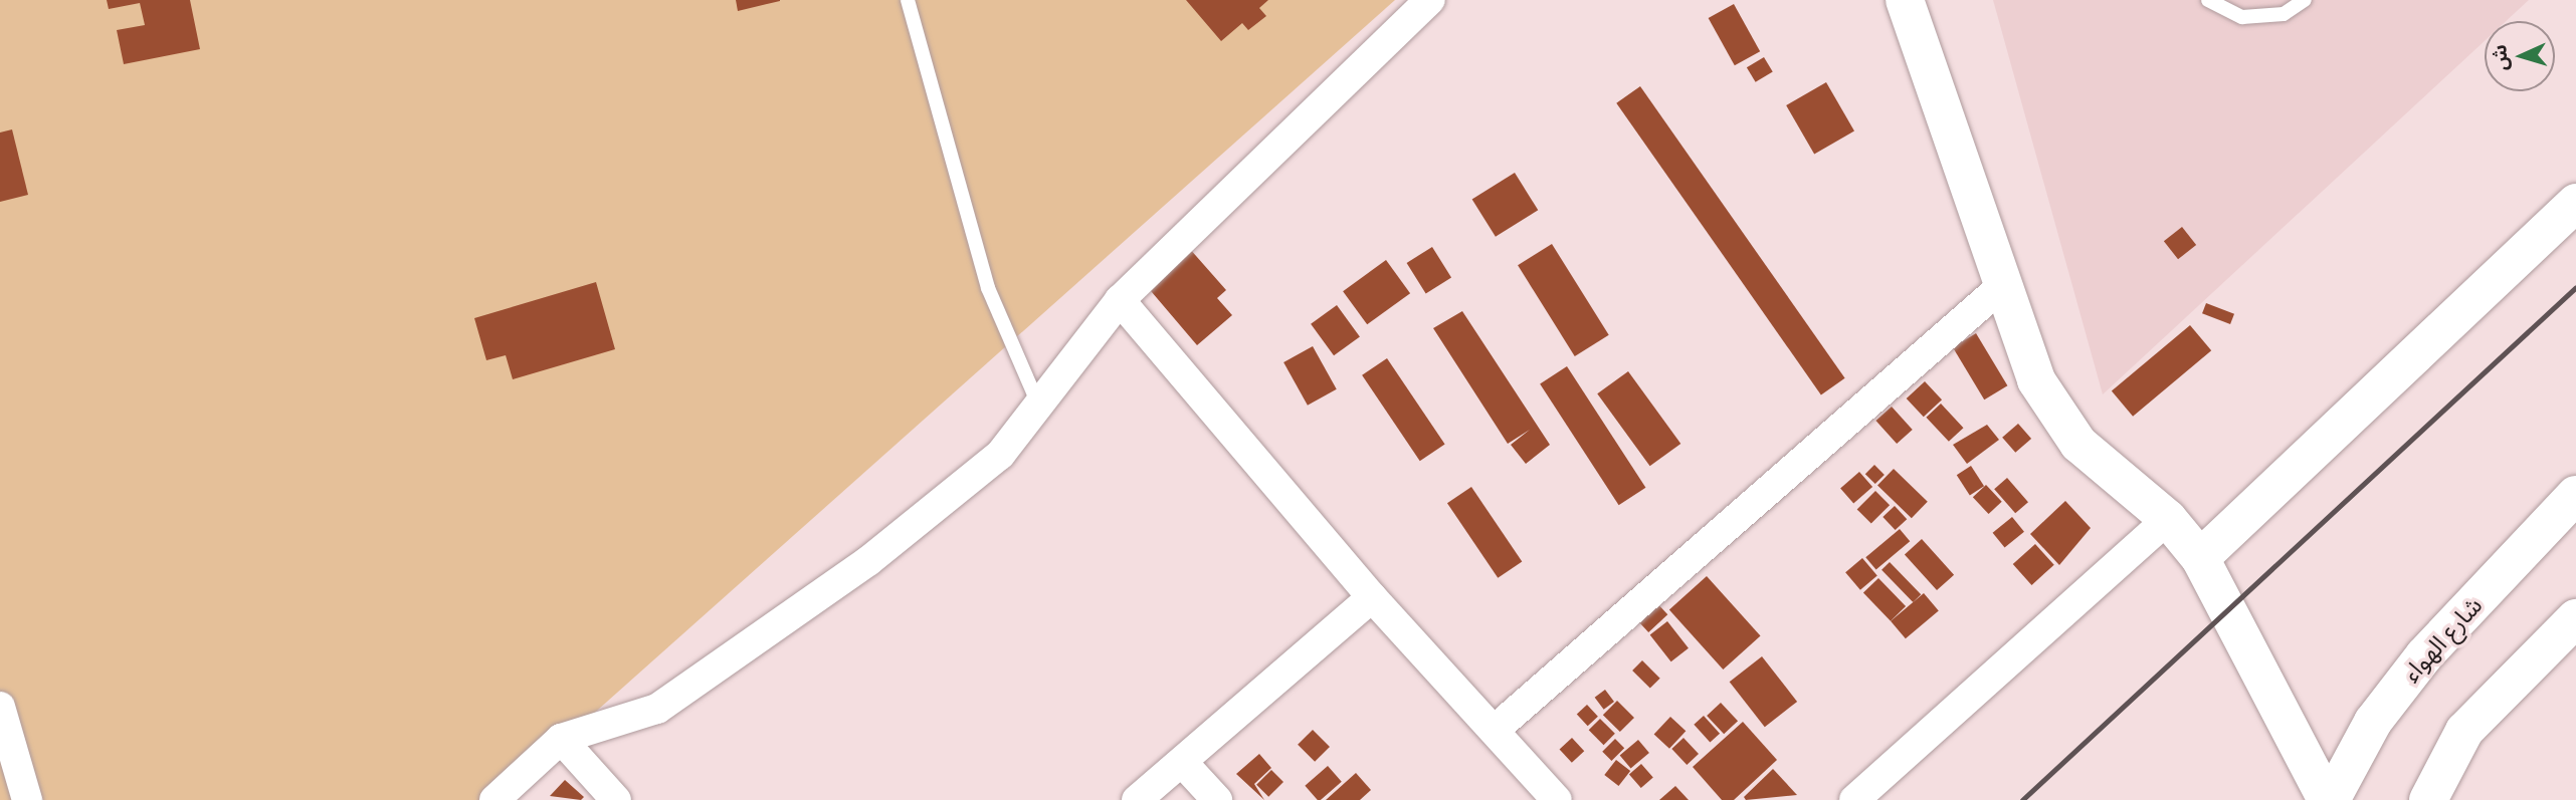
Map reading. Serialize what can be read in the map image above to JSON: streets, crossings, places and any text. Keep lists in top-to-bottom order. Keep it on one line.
{"streets":{"street":["شارع الهواء"]},"north":"left"}
